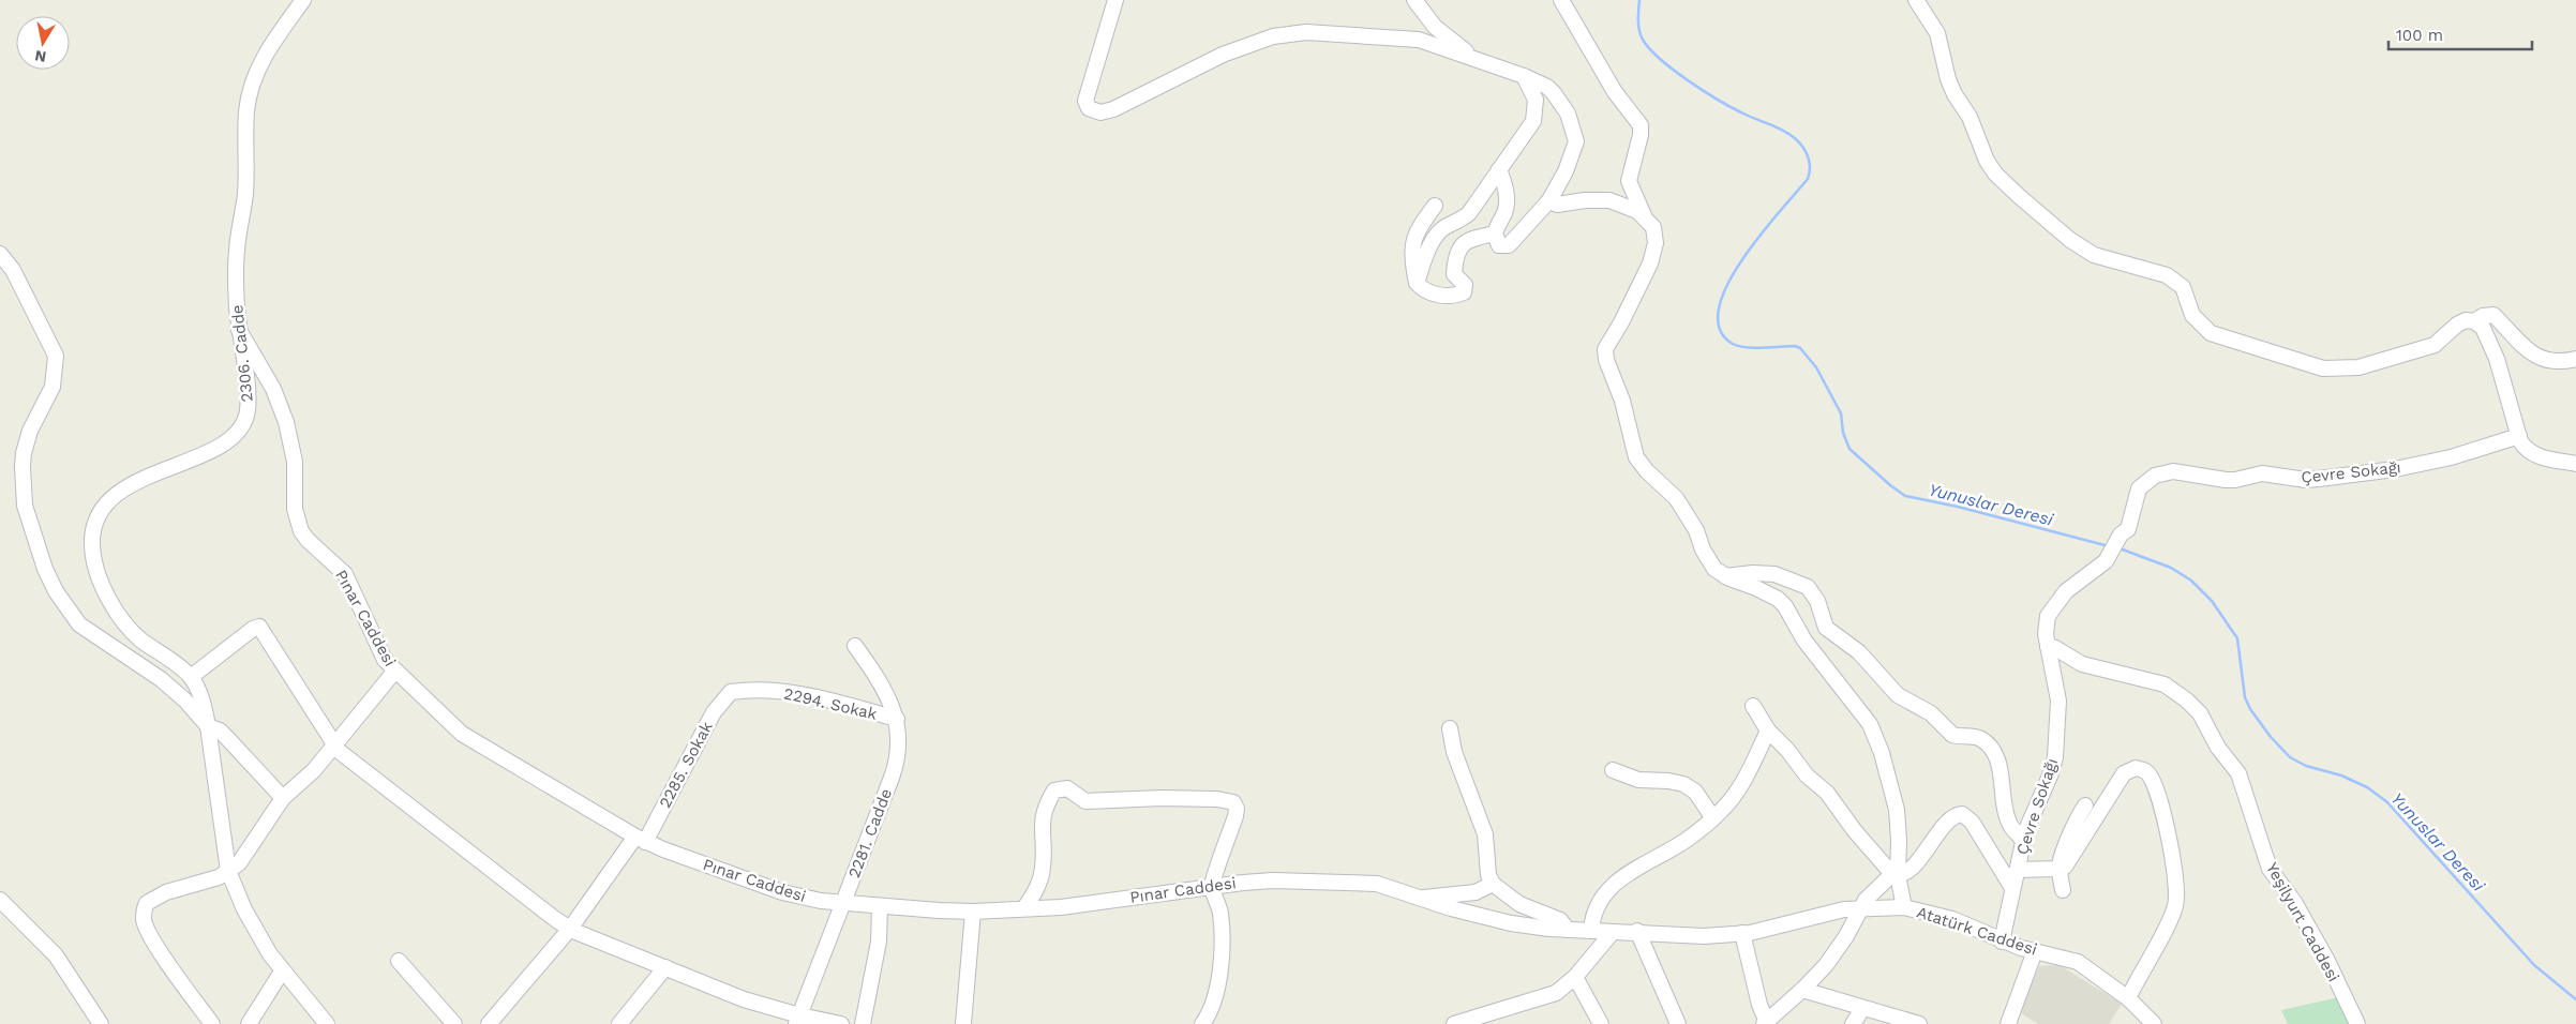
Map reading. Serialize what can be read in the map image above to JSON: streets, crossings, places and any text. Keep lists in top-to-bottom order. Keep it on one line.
{"streets":{"street":["2306. Cadde","Çevre Sokağı","Pınar Caddesi","2294. Sokak","2285. Sokak","2281. Cadde","Yeşilyurt Caddesi","Atatürk Caddesi"]},"crossings":[["2306. Cadde","Pınar Caddesi"],["Çevre Sokağı","Yeşilyurt Caddesi"],["Çevre Sokağı","Atatürk Caddesi"],["Pınar Caddesi","2285. Sokak"],["Pınar Caddesi","2281. Cadde"],["Pınar Caddesi","Atatürk Caddesi"],["2294. Sokak","2285. Sokak"],["2294. Sokak","2281. Cadde"]],"water":["Yunuslar Deresi"],"scale_bar":"100 m","north":"bottom"}
